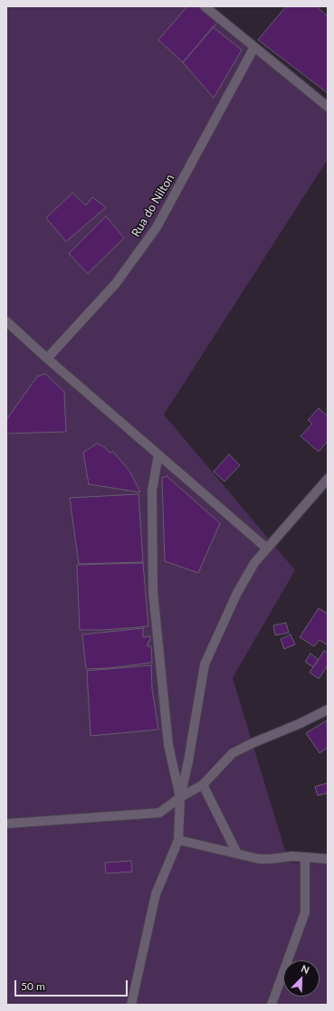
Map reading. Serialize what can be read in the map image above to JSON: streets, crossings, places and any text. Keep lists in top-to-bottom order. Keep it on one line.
{"streets":{"street":["Rua do Nilton"]},"scale_bar":"50 m","north":"top right"}
